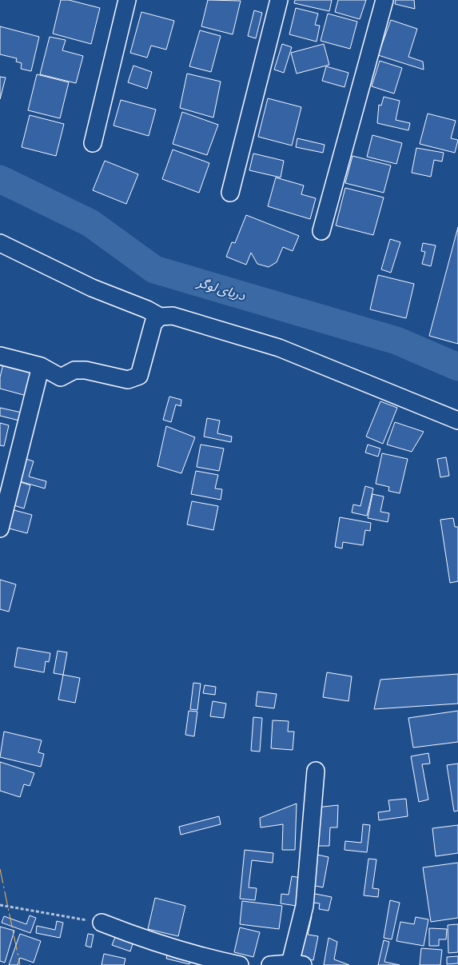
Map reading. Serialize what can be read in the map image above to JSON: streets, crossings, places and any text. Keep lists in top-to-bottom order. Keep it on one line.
{"water":["دریای لوگر"]}
